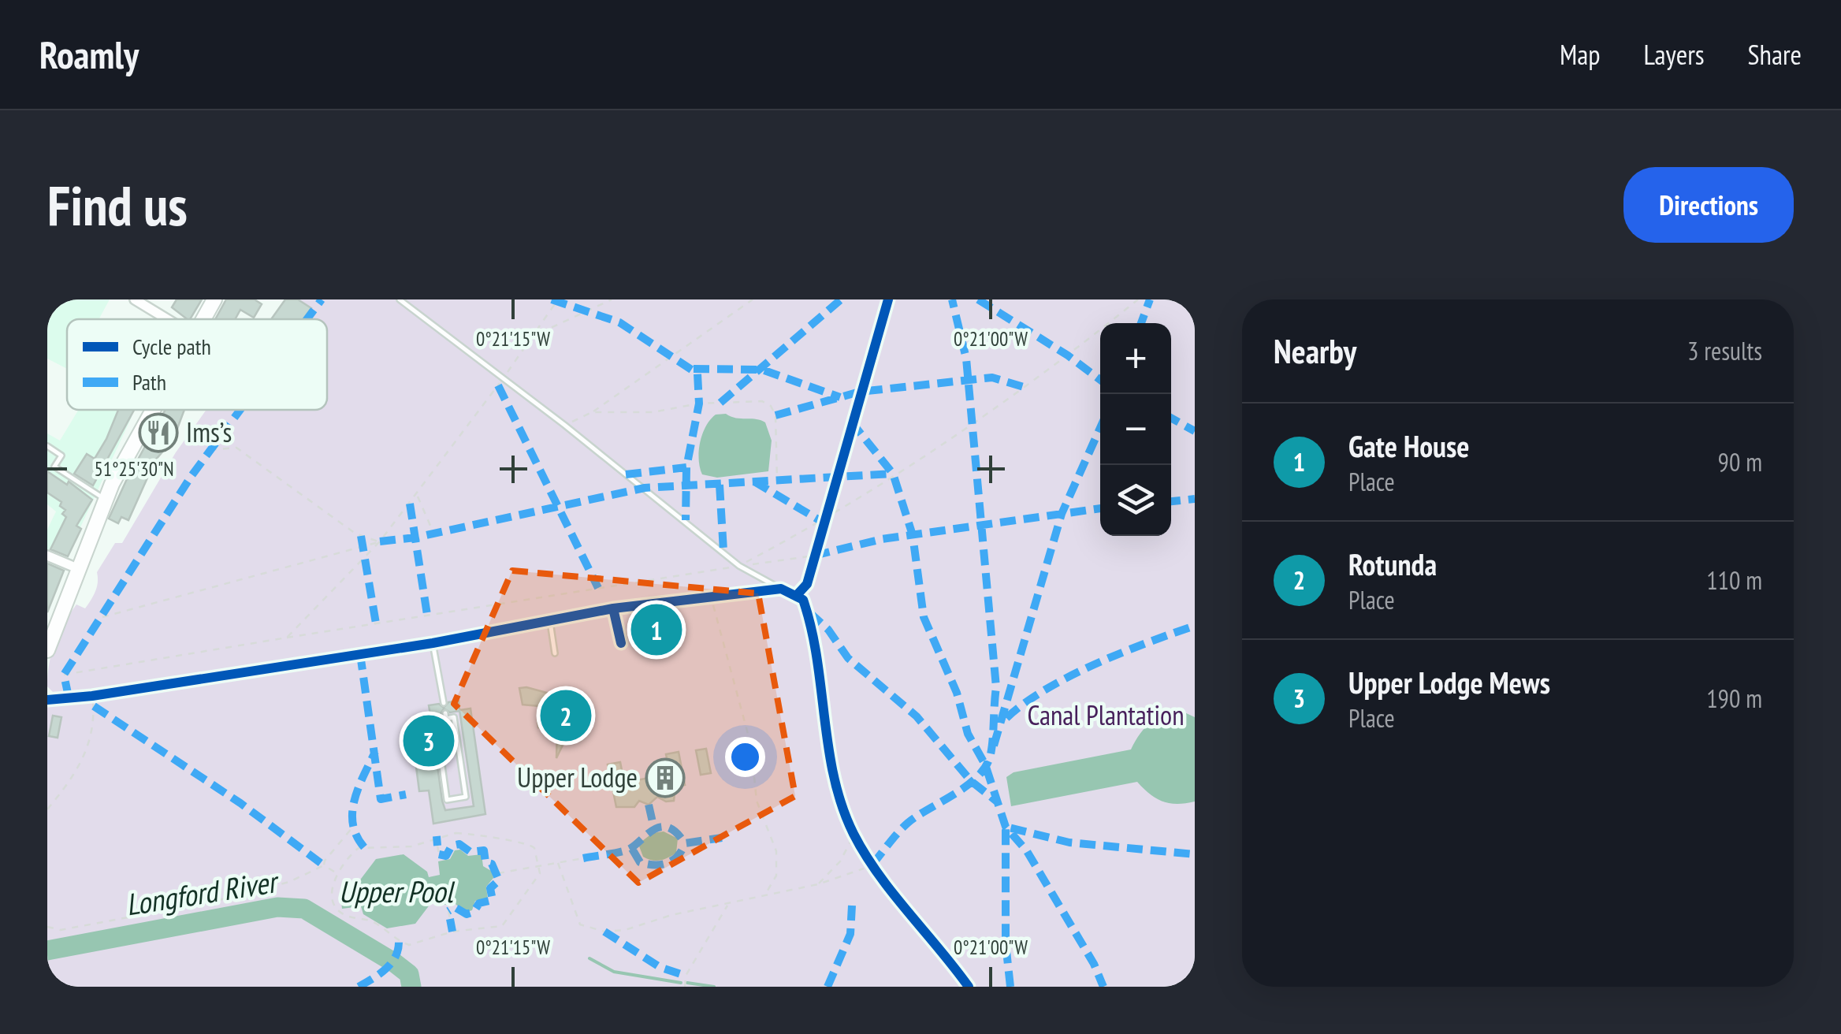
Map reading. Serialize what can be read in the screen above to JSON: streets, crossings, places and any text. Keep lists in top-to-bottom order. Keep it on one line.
{"water":["Upper Pool","Longford River"],"parks":["Canal Plantation"],"places":{"restaurant":["Ims’s"],"building":["Upper Lodge"]},"legend":["Cycle path","Path"],"page":{"header":"Roamly","nav":["Map","Layers","Share"],"buttons":"Directions","title":"Find us","heading":["Nearby","3 results"],"map_buttons":["+","−"],"list":[{"mark":"1","name":"Gate House","note":"Place","value":"90 m"},{"mark":"2","name":"Rotunda","note":"Place","value":"110 m"},{"mark":"3","name":"Upper Lodge Mews","note":"Place","value":"190 m"}],"pins":["1","2","3"]},"coordinates":["0°21'15\"W","0°21'00\"W","51°25'30\"N"]}
